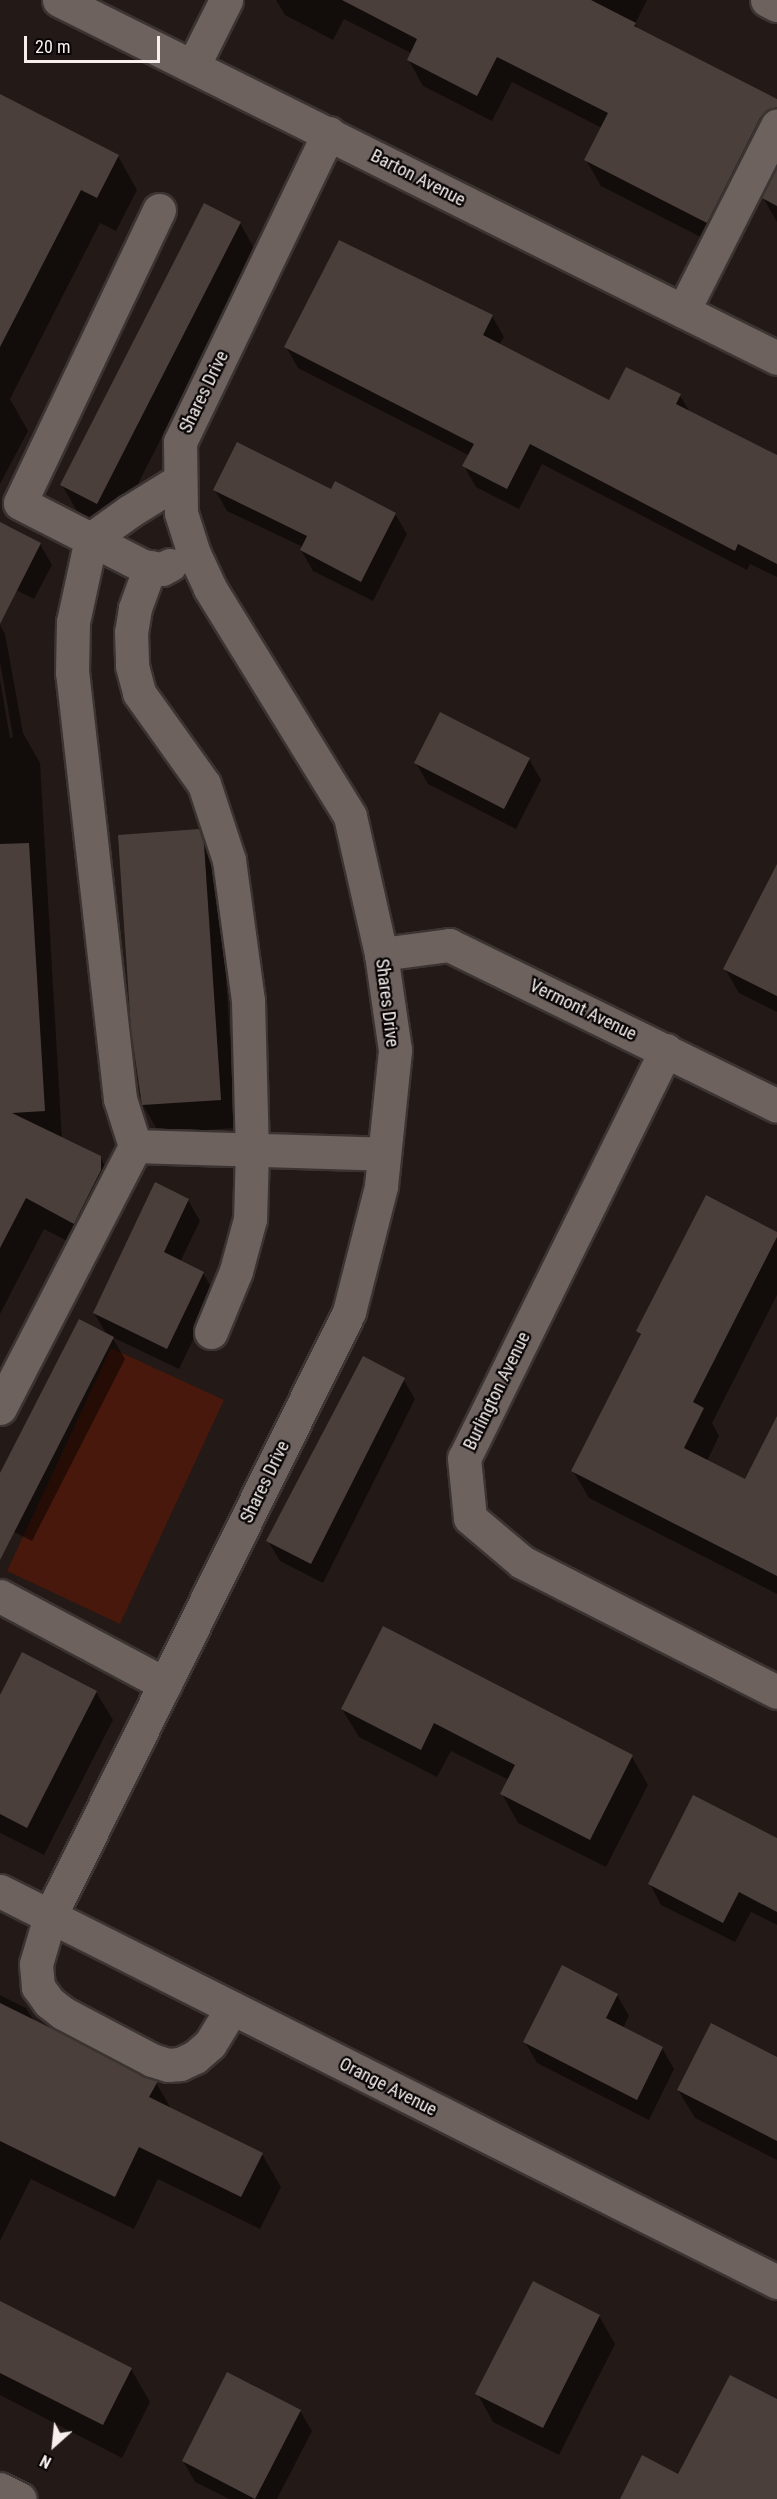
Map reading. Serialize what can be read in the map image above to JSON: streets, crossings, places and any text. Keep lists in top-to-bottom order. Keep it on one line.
{"streets":{"street":["Barton Avenue","Shares Drive","Vermont Avenue","Burlington Avenue","Orange Avenue"]},"crossings":[["Barton Avenue","Shares Drive"],["Shares Drive","Vermont Avenue"],["Shares Drive","Orange Avenue"],["Vermont Avenue","Burlington Avenue"]],"scale_bar":"20 m","north":"bottom left"}
